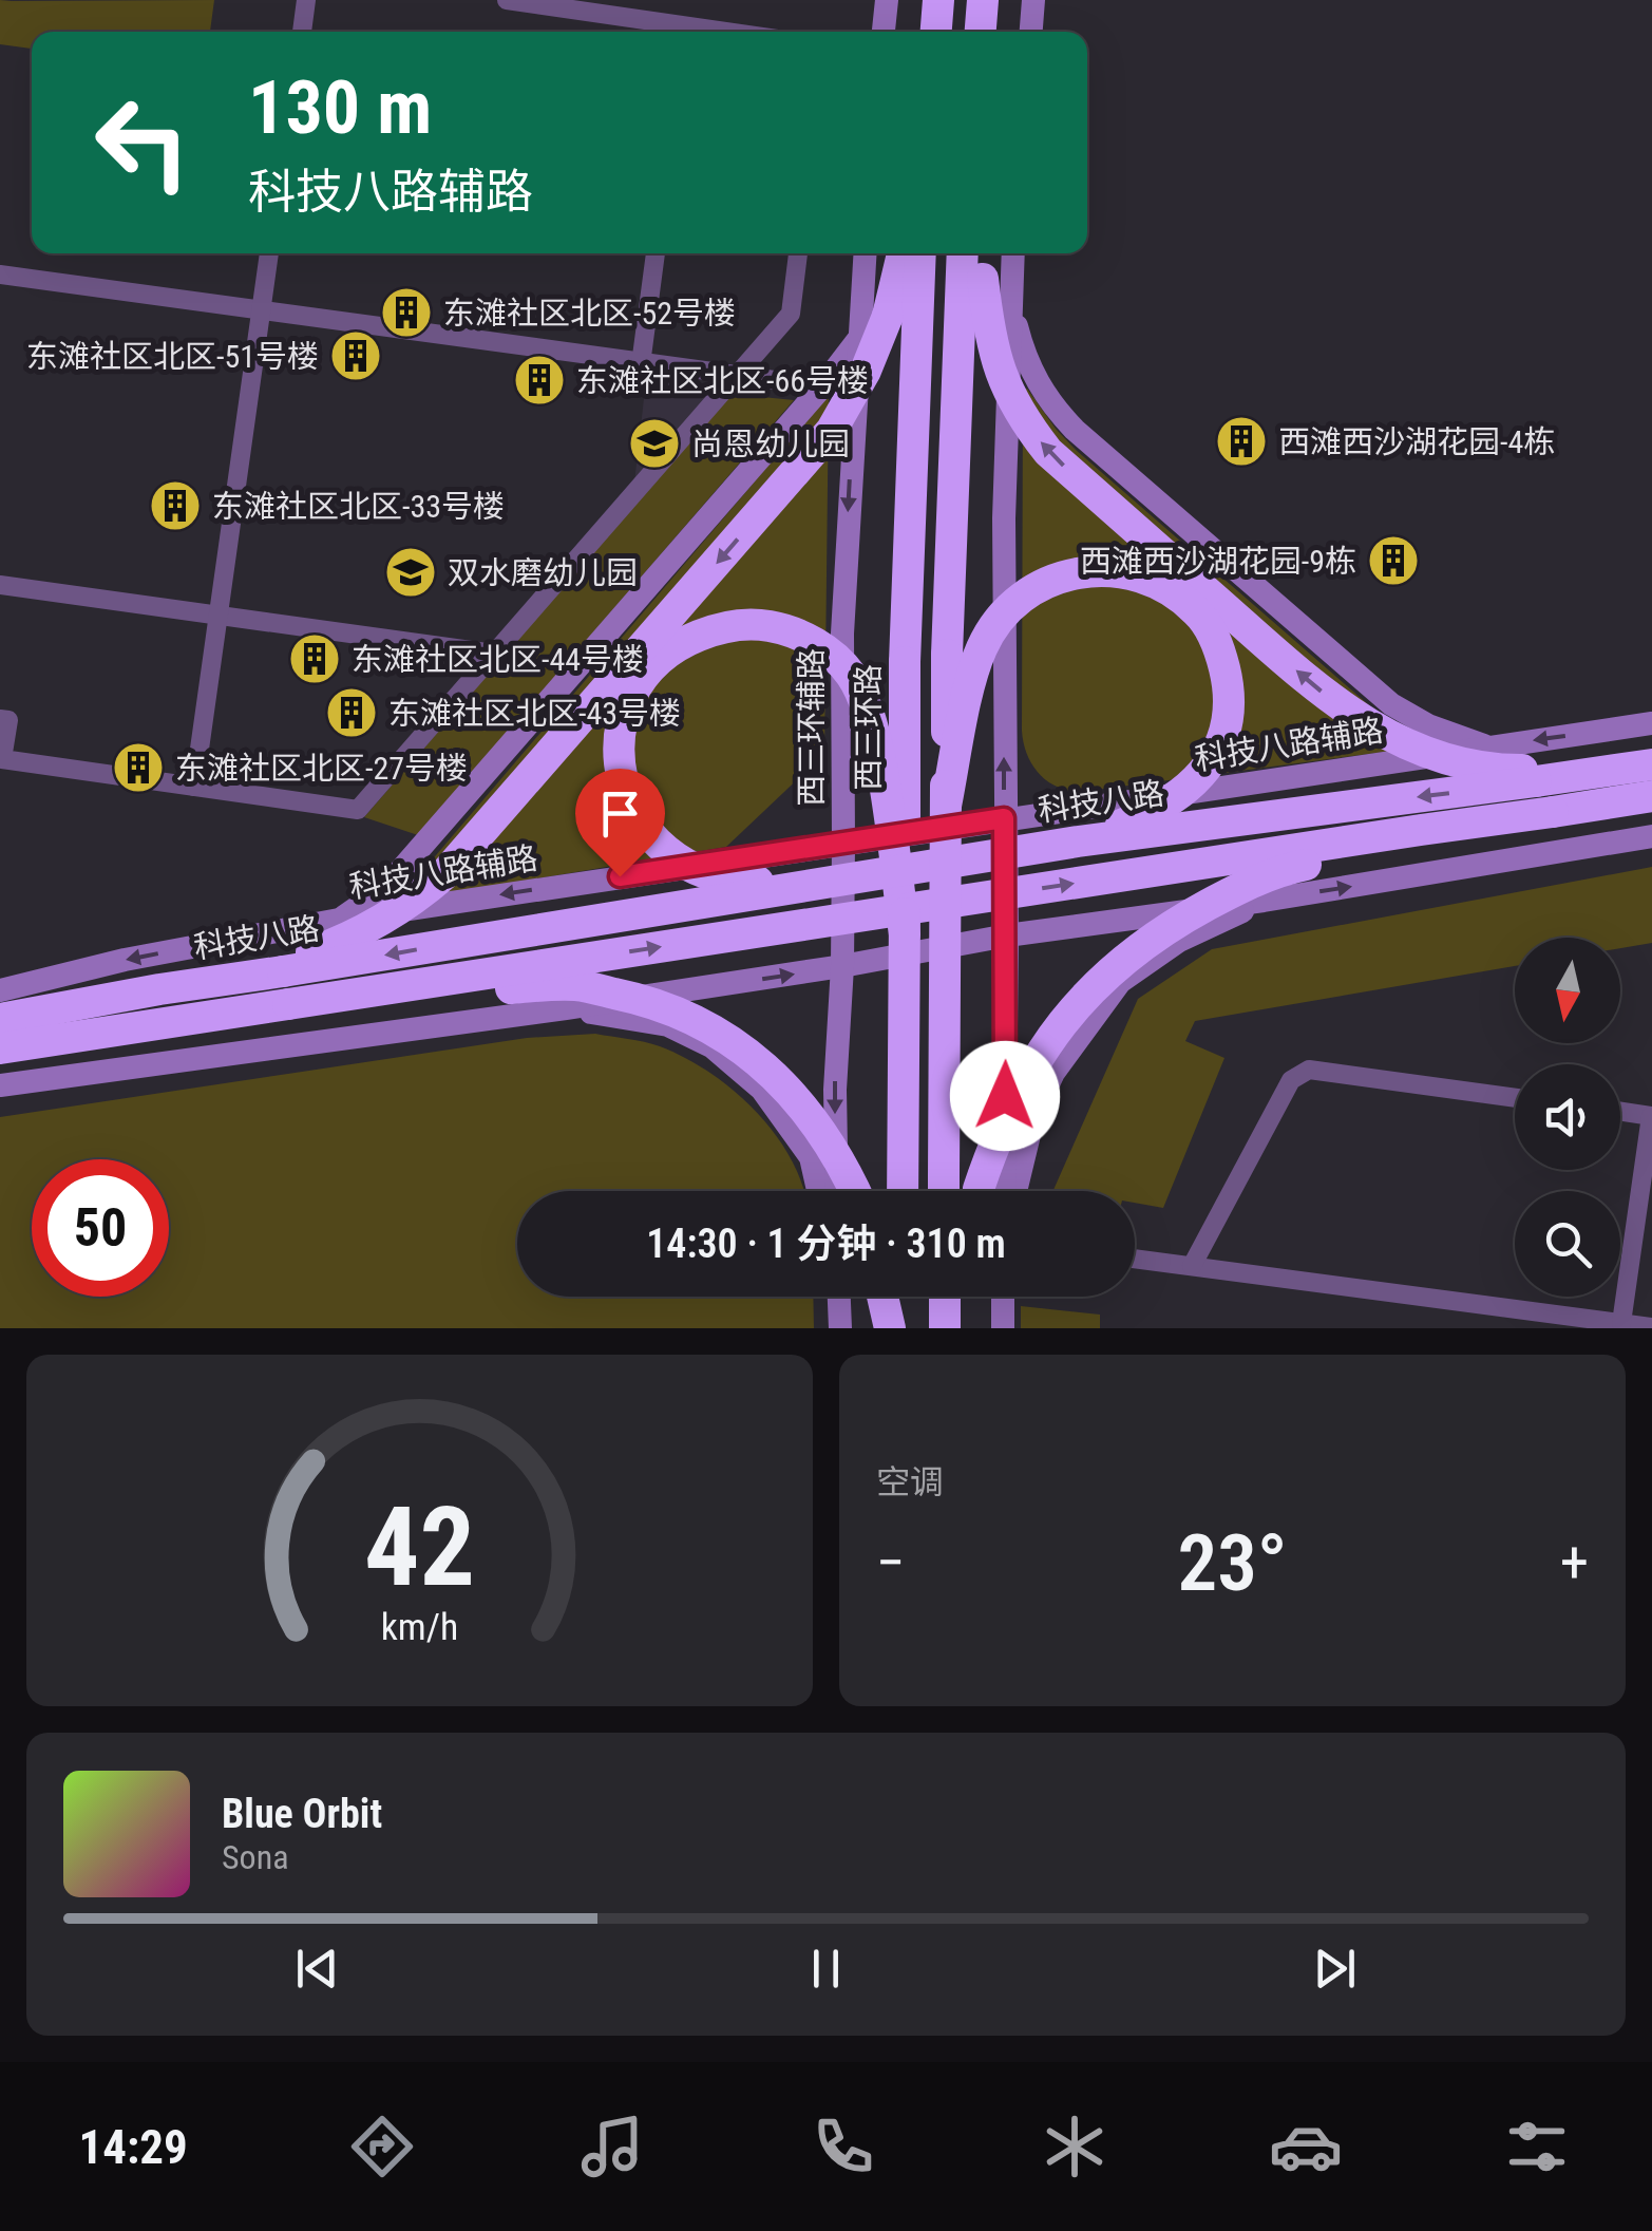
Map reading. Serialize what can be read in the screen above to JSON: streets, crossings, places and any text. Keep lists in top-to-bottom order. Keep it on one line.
{"streets":{"highway":["西三环路","科技八路"],"main road":["西三环辅路","科技八路辅路"]},"crossings":[["西三环辅路","科技八路辅路"]],"places":{"building":["东滩社区北区-52号楼","东滩社区北区-51号楼","东滩社区北区-66号楼","西滩西沙湖花园-4栋","东滩社区北区-33号楼","西滩西沙湖花园-9栋","东滩社区北区-44号楼","东滩社区北区-43号楼","东滩社区北区-27号楼"],"school or university":["尚恩幼儿园","双水磨幼儿园"]},"north":"bottom","page":{"turn":["130 m","科技八路辅路"],"limit":"50","trip":"14:30 · 1 分钟 · 310 m","tile":"空调","heat":["−","23°","+"],"song":["Blue Orbit","Sona"],"tabs":"14:29","gauge":["42","km/h"]}}
